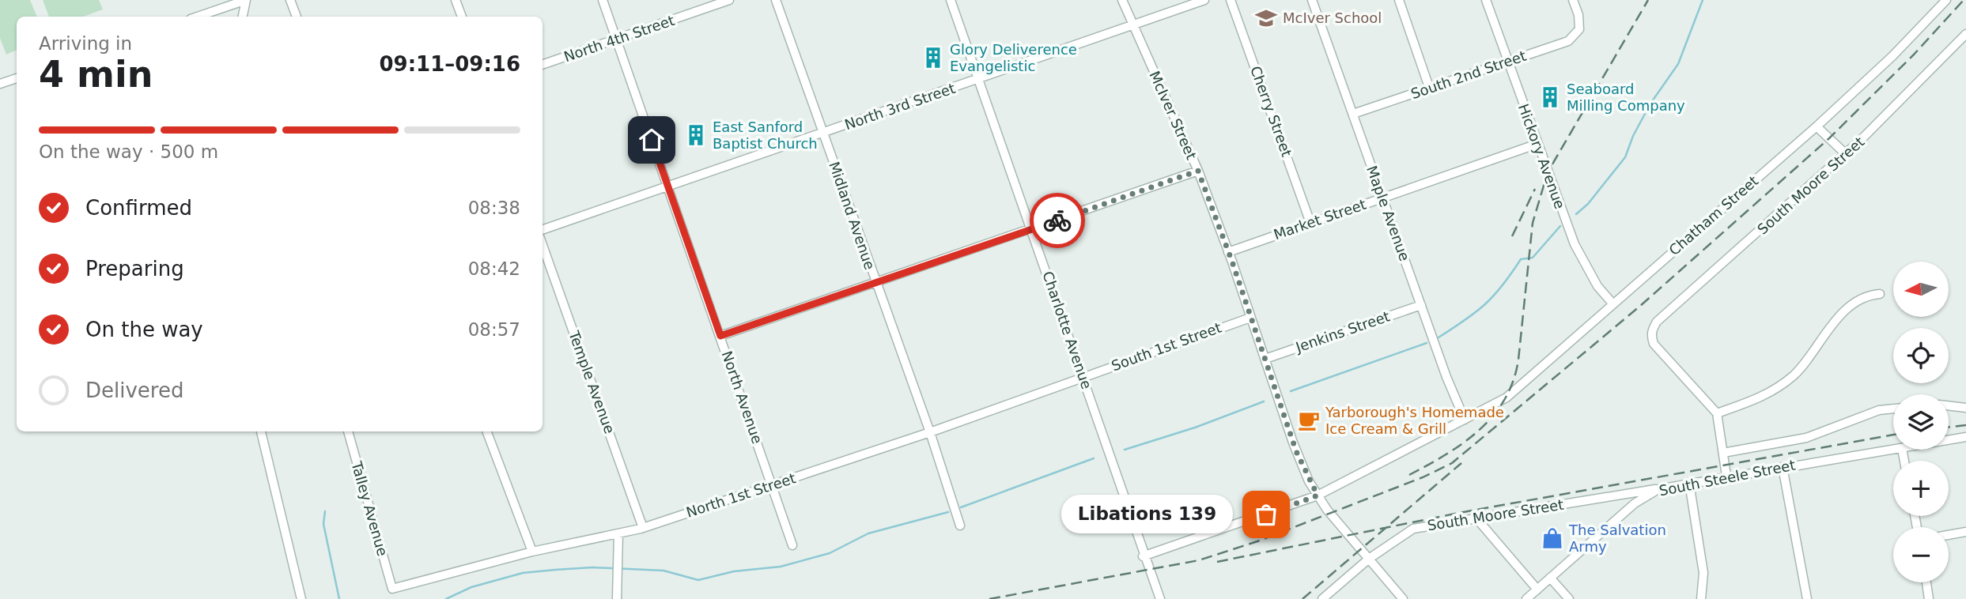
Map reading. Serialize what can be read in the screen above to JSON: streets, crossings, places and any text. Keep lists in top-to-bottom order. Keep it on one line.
{"streets":{"street":["North 4th Street","South 2nd Street","North 3rd Street","Cherry Street","McIver Street","Hickory Avenue","South Moore Street","Maple Avenue","Midland Avenue","Chatham Street","Market Street","Charlotte Avenue","Jenkins Street","South 1st Street","Temple Avenue","North Avenue","South Steele Street","North 1st Street","Talley Avenue"]},"crossings":[["North 4th Street","North Avenue"],["South 2nd Street","Hickory Avenue"],["South 2nd Street","Maple Avenue"],["North 3rd Street","McIver Street"],["North 3rd Street","Midland Avenue"],["North 3rd Street","Charlotte Avenue"],["North 3rd Street","North Avenue"],["Cherry Street","Market Street"],["McIver Street","South Moore Street"],["McIver Street","Chatham Street"],["McIver Street","Market Street"],["McIver Street","Jenkins Street"],["McIver Street","South 1st Street"],["Hickory Avenue","Chatham Street"],["Hickory Avenue","Market Street"],["South Moore Street","South Steele Street"],["Maple Avenue","Chatham Street"],["Maple Avenue","Market Street"],["Maple Avenue","Jenkins Street"],["Midland Avenue","North 1st Street"],["Chatham Street","Charlotte Avenue"],["Charlotte Avenue","South 1st Street"],["Charlotte Avenue","North 1st Street"],["South 1st Street","North 1st Street"],["Temple Avenue","North 1st Street"],["North Avenue","North 1st Street"],["North 1st Street","Talley Avenue"]],"places":{"school or university":["McIver School"],"building":["Glory Deliverence Evangelistic","Seaboard Milling Company","East Sanford Baptist Church"],"cafe":["Yarborough's Homemade Ice Cream & Grill"],"other":["Libations 139"],"shop":["The Salvation Army"]},"north":"left","page":{"heading":["4 min","Arriving in","09:11–09:16"],"bar":"On the way · 500 m","list":[["Confirmed","08:38"],["Preparing","08:42"],["On the way","08:57"],"Delivered"],"map_buttons":["+","−"],"bubble":"Libations 139"}}
